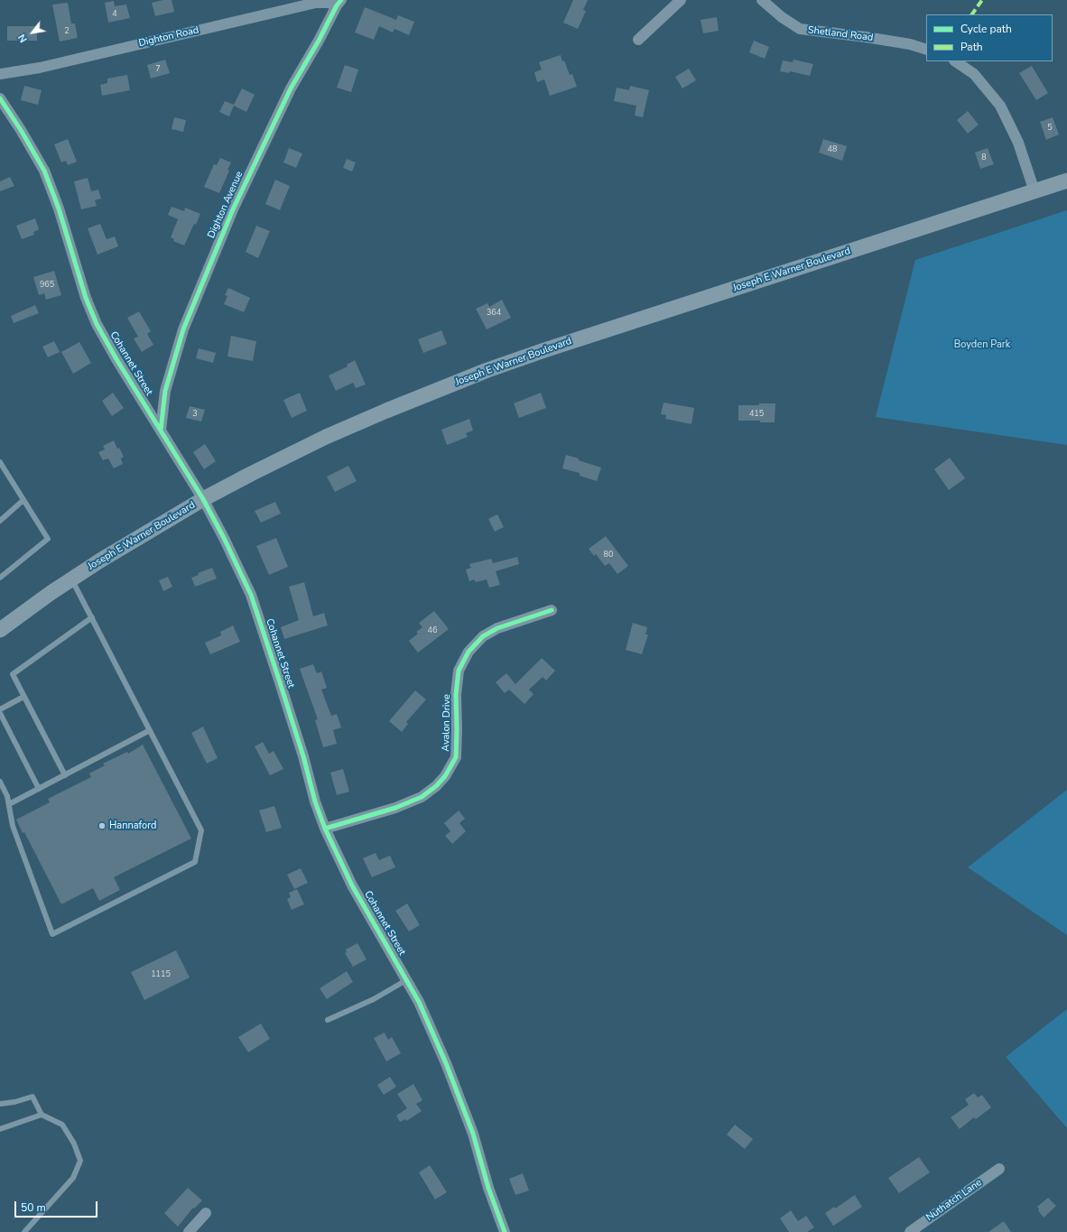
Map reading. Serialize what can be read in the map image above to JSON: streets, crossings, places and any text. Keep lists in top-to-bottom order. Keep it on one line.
{"streets":{"main road":["Joseph E Warner Boulevard"],"street":["Shetland Road","Dighton Road","Dighton Avenue","Cohannet Street","Avalon Drive","Nuthatch Lane"]},"crossings":[["Dighton Road","Dighton Avenue"],["Dighton Avenue","Cohannet Street"],["Joseph E Warner Boulevard","Cohannet Street"],["Cohannet Street","Avalon Drive"]],"parks":["Boyden Park"],"places":["Hannaford"],"house_numbers":["4","2","7","5","48","8","965","364","3","415","80","46","1115"],"legend":["Cycle path","Path"],"scale_bar":"50 m","north":"bottom left"}
